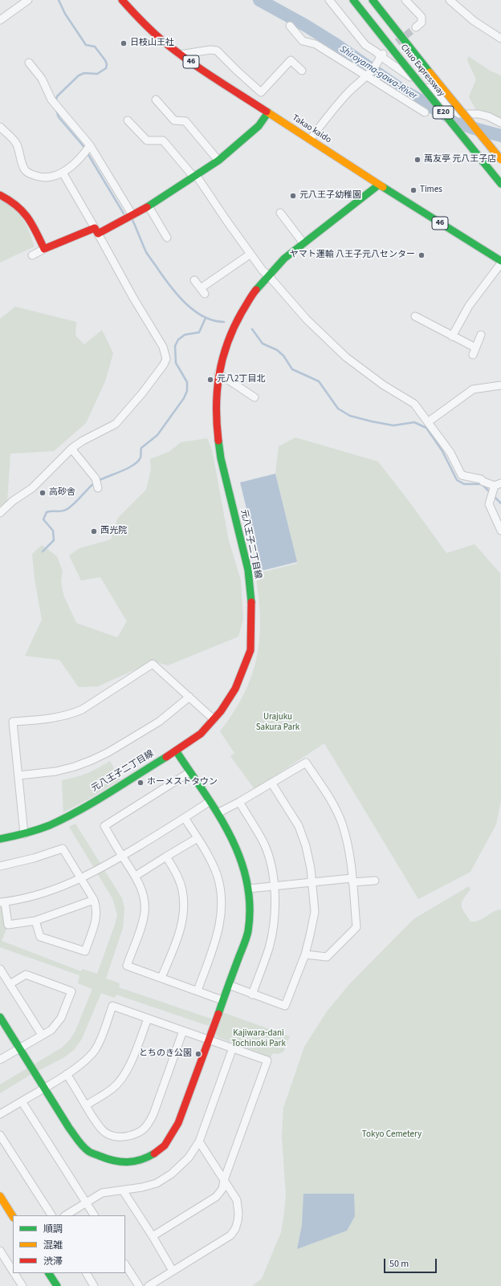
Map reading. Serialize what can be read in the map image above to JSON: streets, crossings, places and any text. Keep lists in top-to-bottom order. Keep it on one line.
{"streets":{"main road":["46","Chuo Expressway","E20","Takao kaido","元八王子二丁目線"]},"crossings":[["Takao kaido","元八王子二丁目線"]],"water":["Shiroyama-gawa-River"],"parks":["Urajuku Sakura Park","Kajiwara-dani Tochinoki Park","Tokyo Cemetery"],"places":["日枝山王社","萬友亭 元八王子店","Times","元八王子幼稚園","ヤマト運輸 八王子元八センター","元八2丁目北","高砂舎","西光院","ホーメストタウン","とちのき公園"],"legend":["順調","混雑","渋滞"],"scale_bar":"50 m"}
